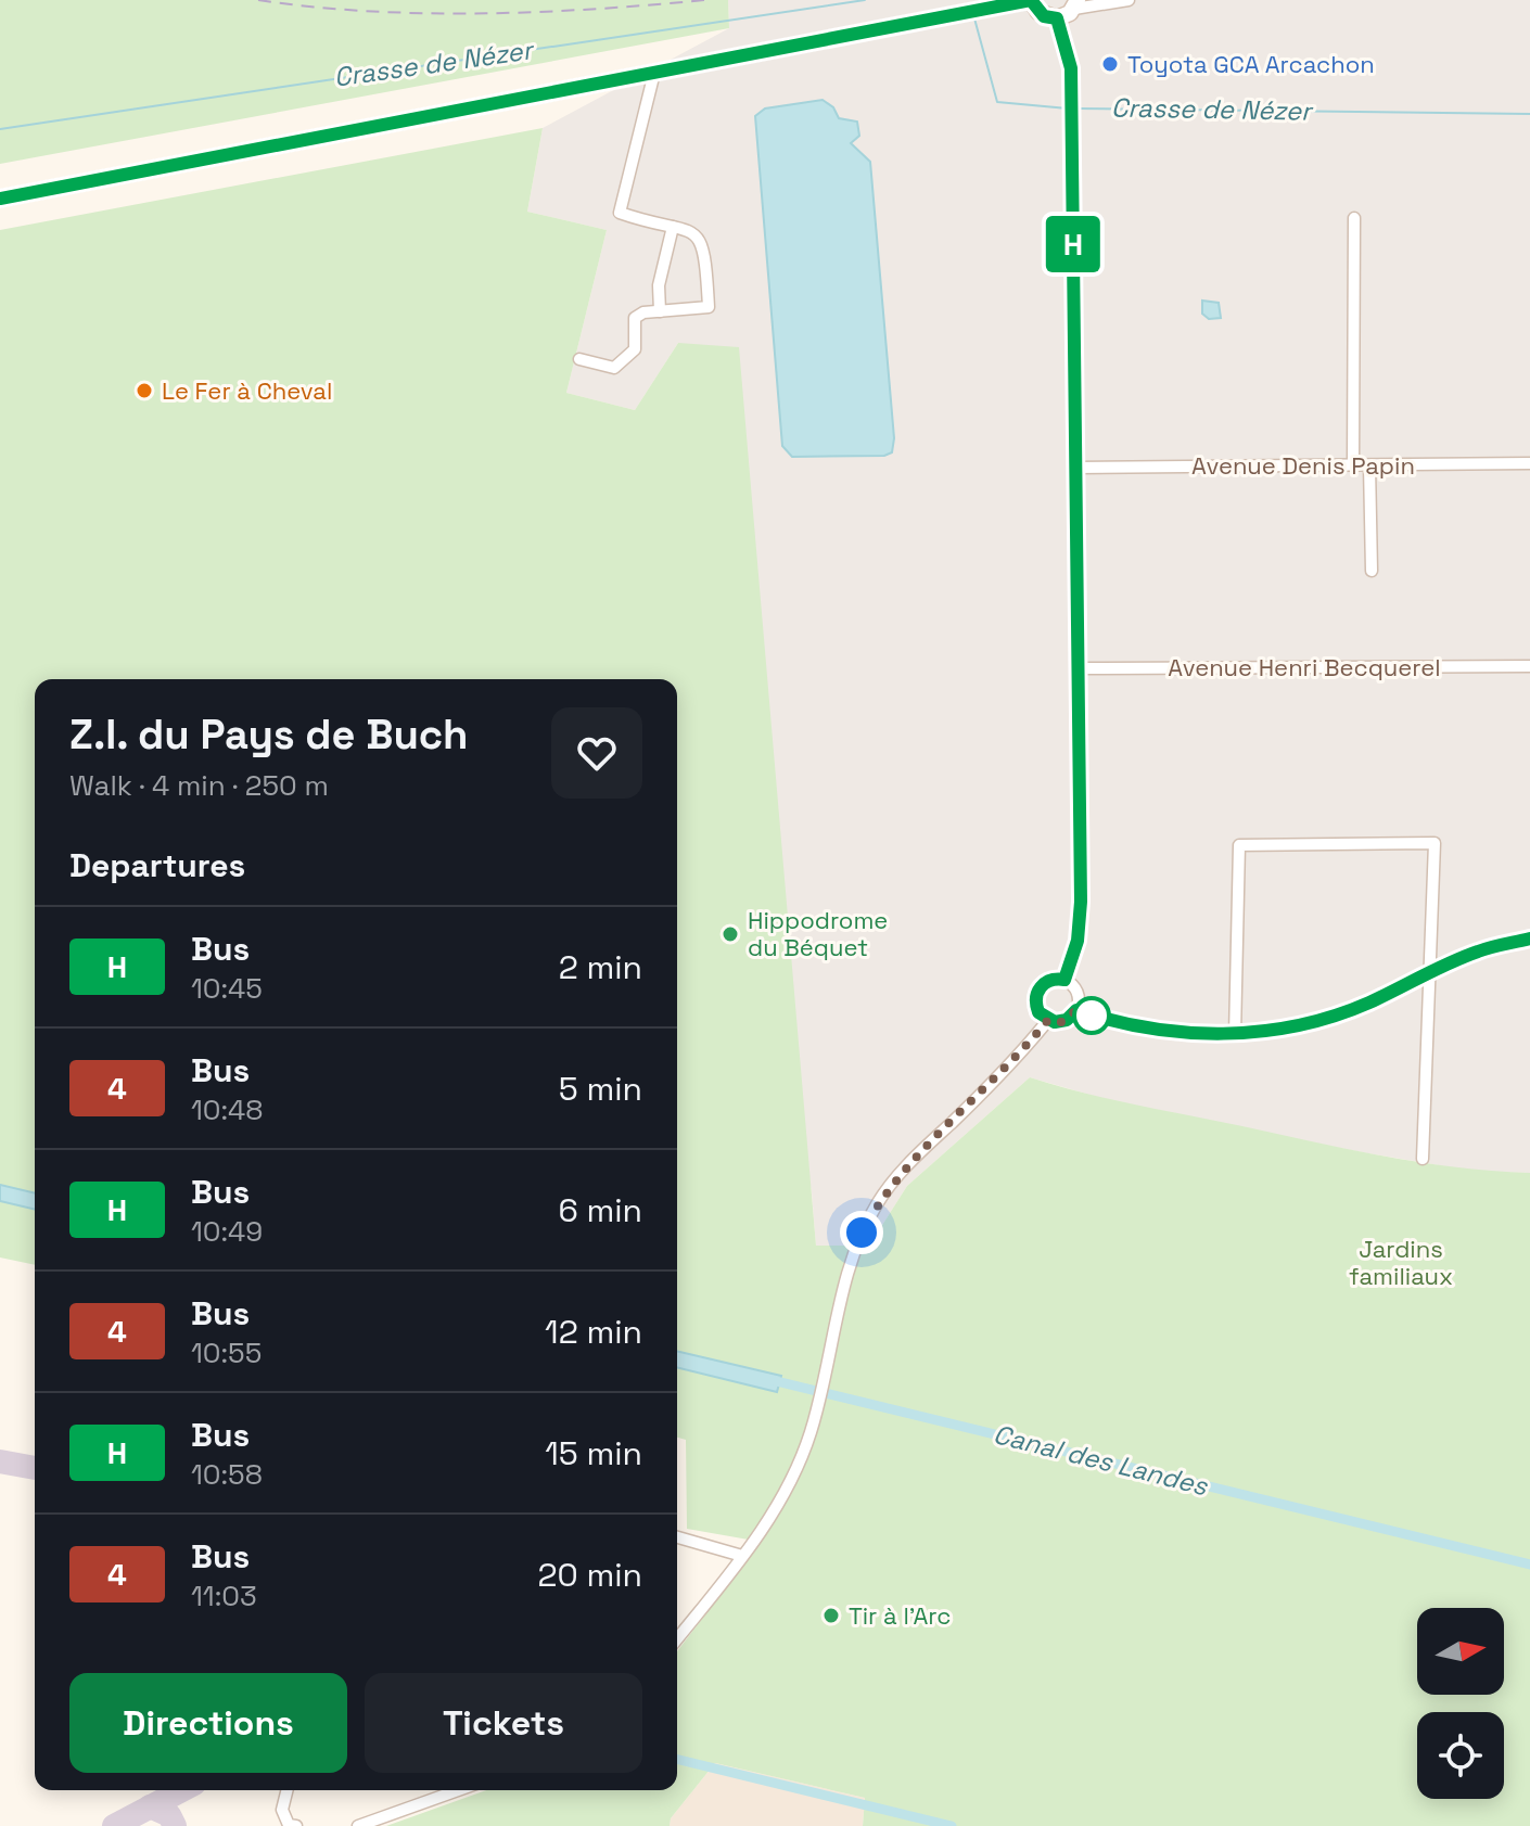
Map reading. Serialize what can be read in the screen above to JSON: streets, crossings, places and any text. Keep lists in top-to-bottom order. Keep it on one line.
{"streets":{"street":["Avenue Denis Papin","Avenue Henri Becquerel"]},"water":["Crasse de Nézer","Canal des Landes"],"parks":["Jardins familiaux"],"places":["Toyota GCA Arcachon","Le Fer à Cheval","Hippodrome du Béquet","Tir à l'Arc"],"lines":["bus line H"],"north":"right","page":{"on_map":"H","heading":[["Z.I. du Pays de Buch","Walk · 4 min · 250 m"],"Departures"],"list":[{"mark":"H","name":"Bus","note":"10:45","value":"2 min"},{"mark":"4","name":"Bus","note":"10:48","value":"5 min"},{"mark":"H","name":"Bus","note":"10:49","value":"6 min"},{"mark":"4","name":"Bus","note":"10:55","value":"12 min"},{"mark":"H","name":"Bus","note":"10:58","value":"15 min"},{"mark":"4","name":"Bus","note":"11:03","value":"20 min"}],"buttons":["Directions","Tickets"]}}
